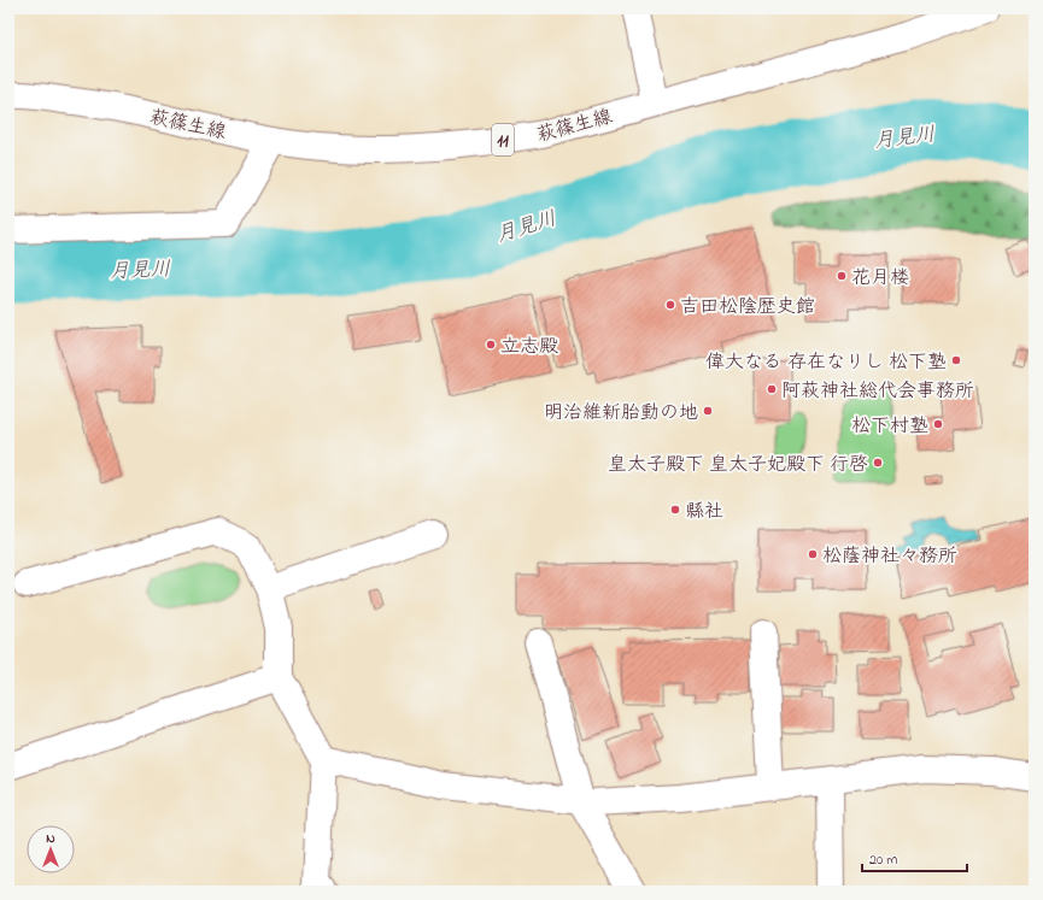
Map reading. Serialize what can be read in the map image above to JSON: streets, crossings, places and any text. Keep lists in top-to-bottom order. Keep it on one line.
{"streets":{"street":["萩篠生線","11"]},"water":["月見川"],"places":["花月楼","吉田松陰歴史館","立志殿","偉大なる 存在なりし 松下塾","阿萩神社総代会事務所","明治維新胎動の地","松下村塾","皇太子殿下 皇太子妃殿下 行啓","縣社","松蔭神社々務所"],"scale_bar":"20 m","north":"top"}
